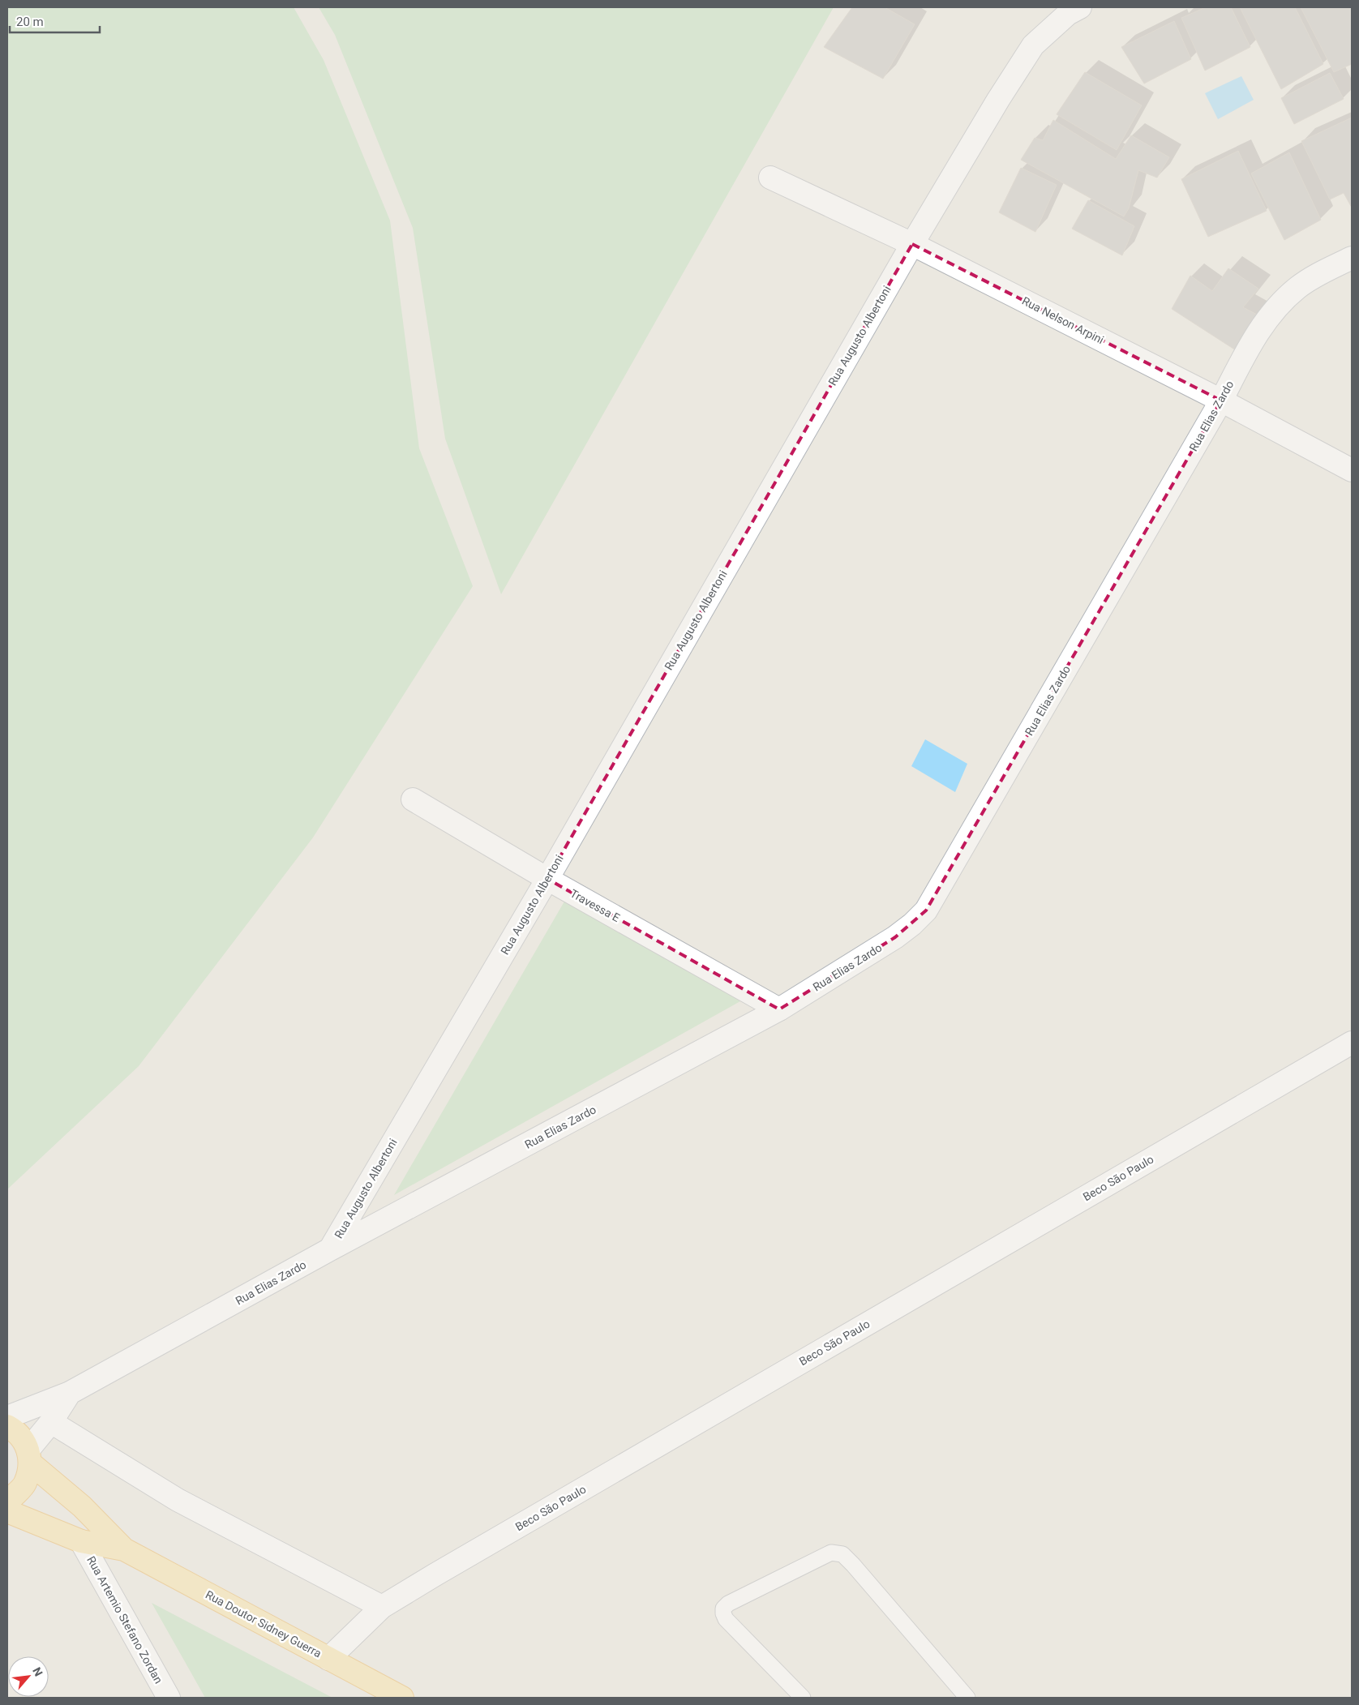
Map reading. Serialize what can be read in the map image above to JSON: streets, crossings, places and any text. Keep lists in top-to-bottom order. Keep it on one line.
{"streets":{"main road":["Rua Doutor Sidney Guerra"],"street":["Rua Nelson Arpini","Rua Augusto Albertoni","Rua Elias Zardo","Travessa E","Beco São Paulo","Rua Artemio Stefano Zordan"]},"crossings":[["Rua Nelson Arpini","Rua Augusto Albertoni"],["Rua Nelson Arpini","Rua Elias Zardo"],["Rua Augusto Albertoni","Rua Elias Zardo"],["Rua Augusto Albertoni","Travessa E"],["Rua Elias Zardo","Travessa E"],["Beco São Paulo","Rua Doutor Sidney Guerra"],["Rua Artemio Stefano Zordan","Rua Doutor Sidney Guerra"]],"scale_bar":"20 m","north":"top right"}
